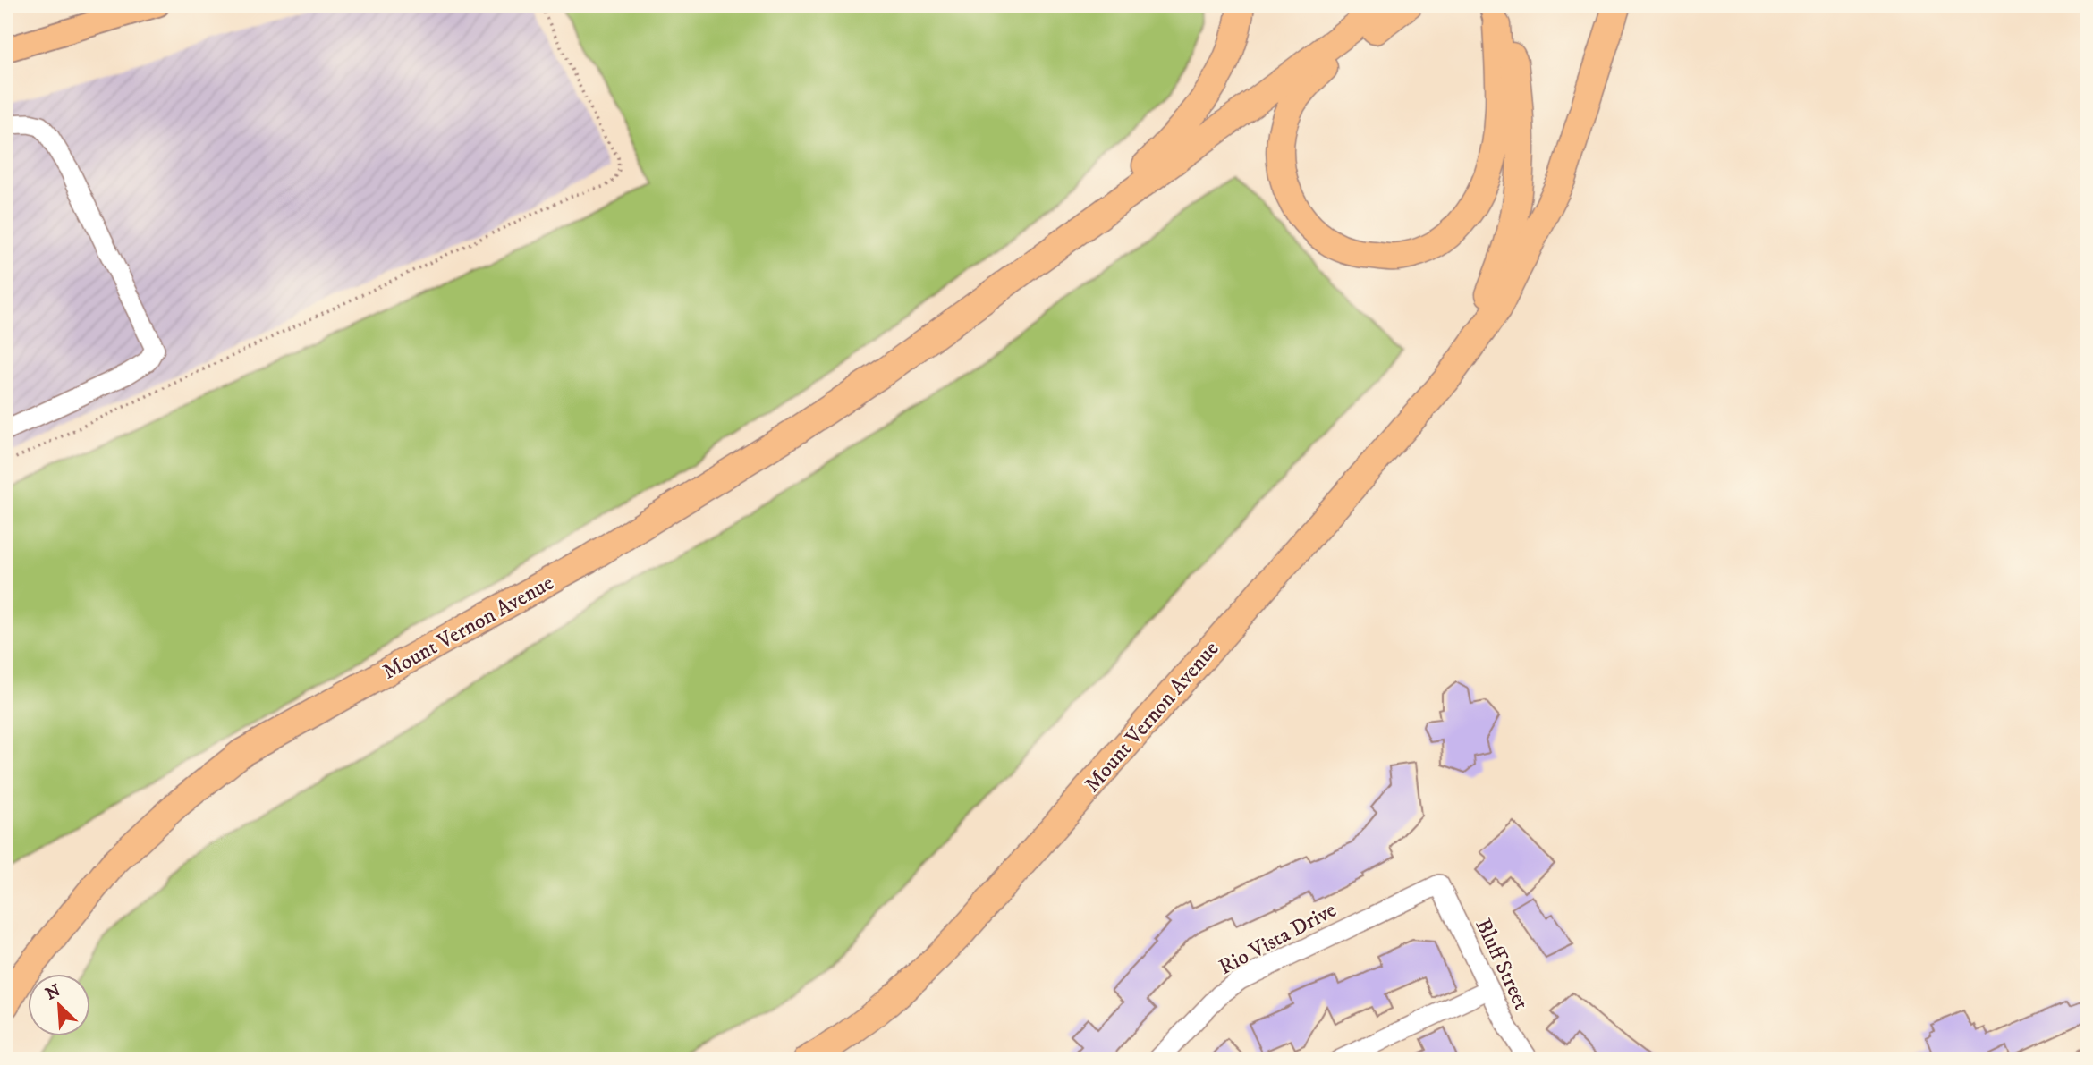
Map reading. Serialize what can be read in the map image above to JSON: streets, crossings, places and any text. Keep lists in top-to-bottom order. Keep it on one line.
{"streets":{"highway":["Mount Vernon Avenue"],"street":["Rio Vista Drive","Bluff Street"]},"crossings":[["Rio Vista Drive","Bluff Street"]],"north":"top left"}
